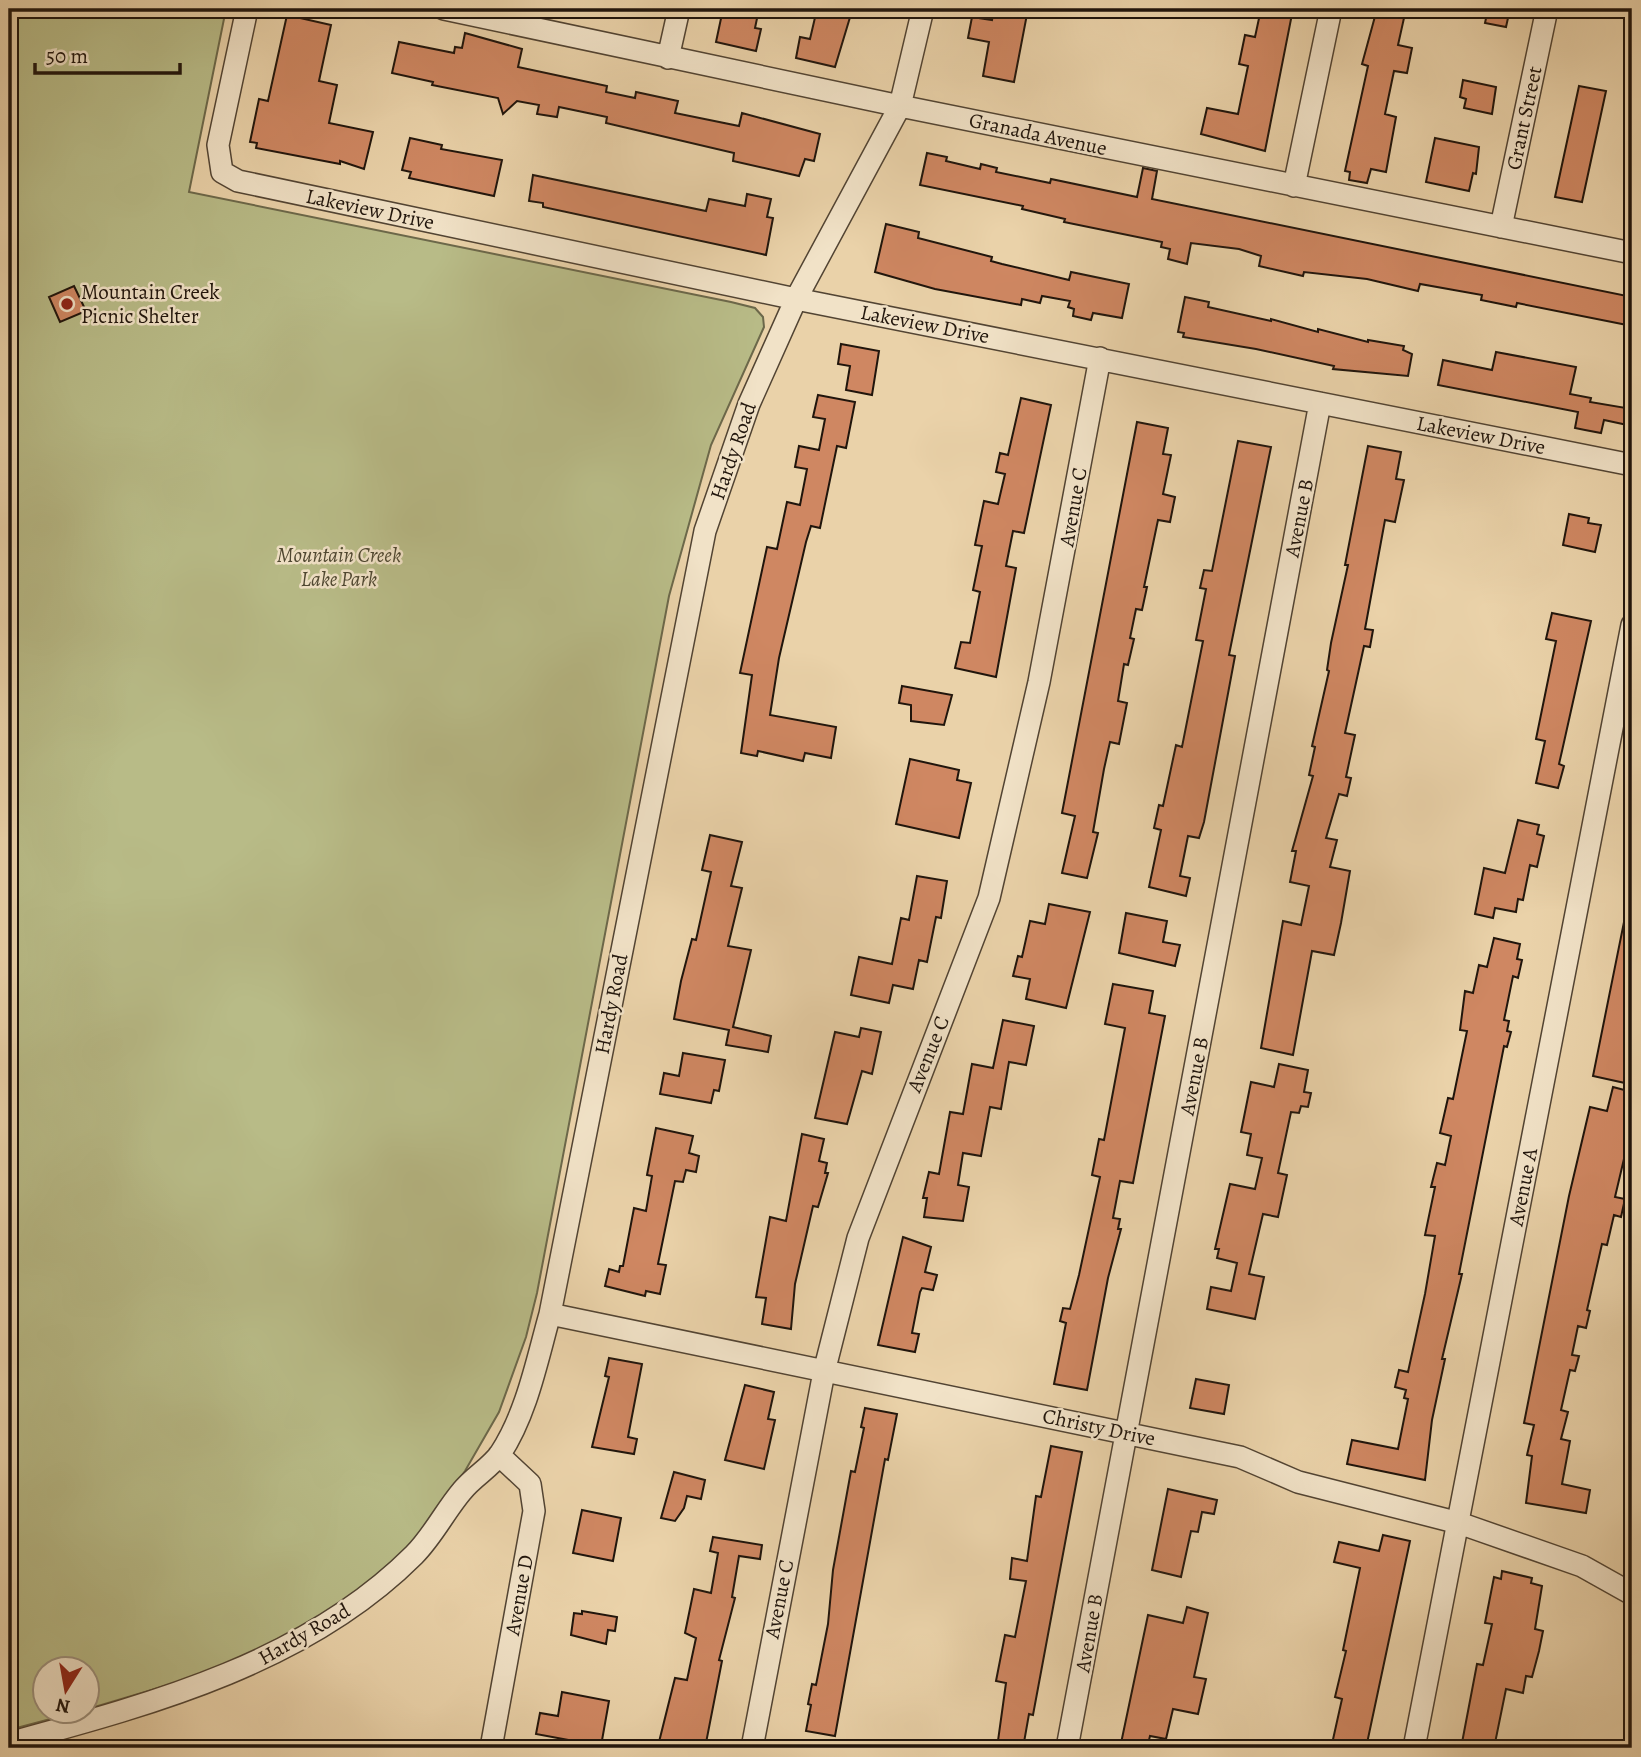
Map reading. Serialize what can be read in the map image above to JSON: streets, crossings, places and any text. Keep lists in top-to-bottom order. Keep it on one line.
{"streets":{"street":["Grant Street","Granada Avenue","Lakeview Drive","Hardy Road","Avenue C","Avenue B","Avenue A","Christy Drive","Avenue D"]},"crossings":[["Grant Street","Granada Avenue"],["Granada Avenue","Hardy Road"],["Lakeview Drive","Hardy Road"],["Lakeview Drive","Avenue C"],["Lakeview Drive","Avenue B"],["Hardy Road","Christy Drive"],["Hardy Road","Avenue D"],["Avenue C","Christy Drive"],["Avenue B","Christy Drive"],["Avenue A","Christy Drive"]],"parks":["Mountain Creek Lake Park"],"places":["Mountain Creek Picnic Shelter"],"scale_bar":"50 m","north":"bottom"}
